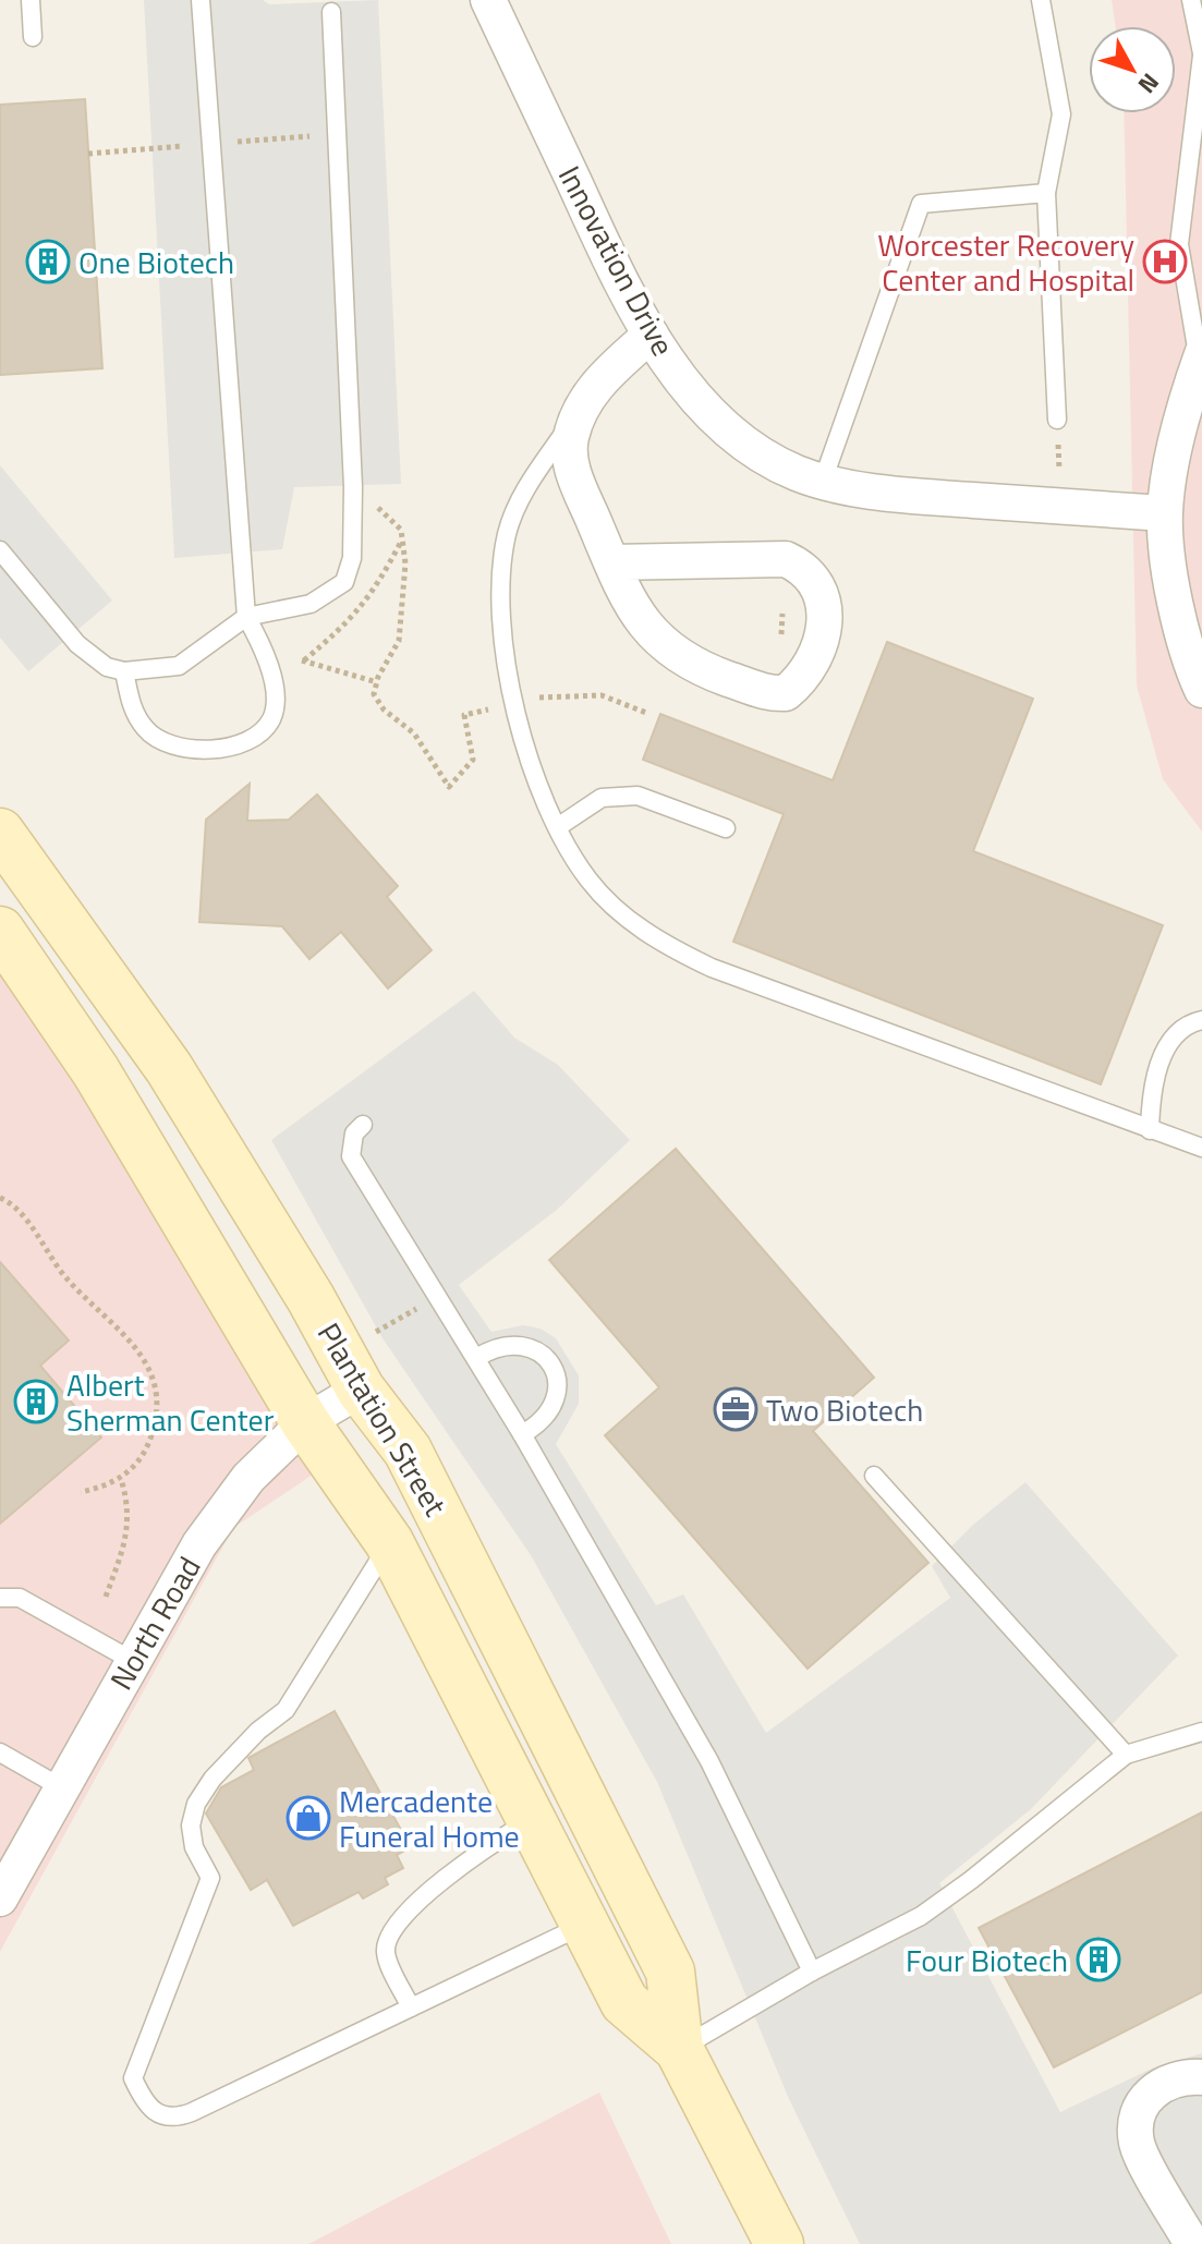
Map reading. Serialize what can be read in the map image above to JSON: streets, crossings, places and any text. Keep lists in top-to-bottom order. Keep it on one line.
{"streets":{"main road":["Plantation Street"],"street":["Innovation Drive","North Road"]},"crossings":[["Plantation Street","North Road"]],"places":{"building":["One Biotech","Albert Sherman Center","Four Biotech"],"hospital":["Worcester Recovery Center and Hospital"],"office":["Two Biotech"],"shop":["Mercadente Funeral Home"]},"north":"bottom right"}
